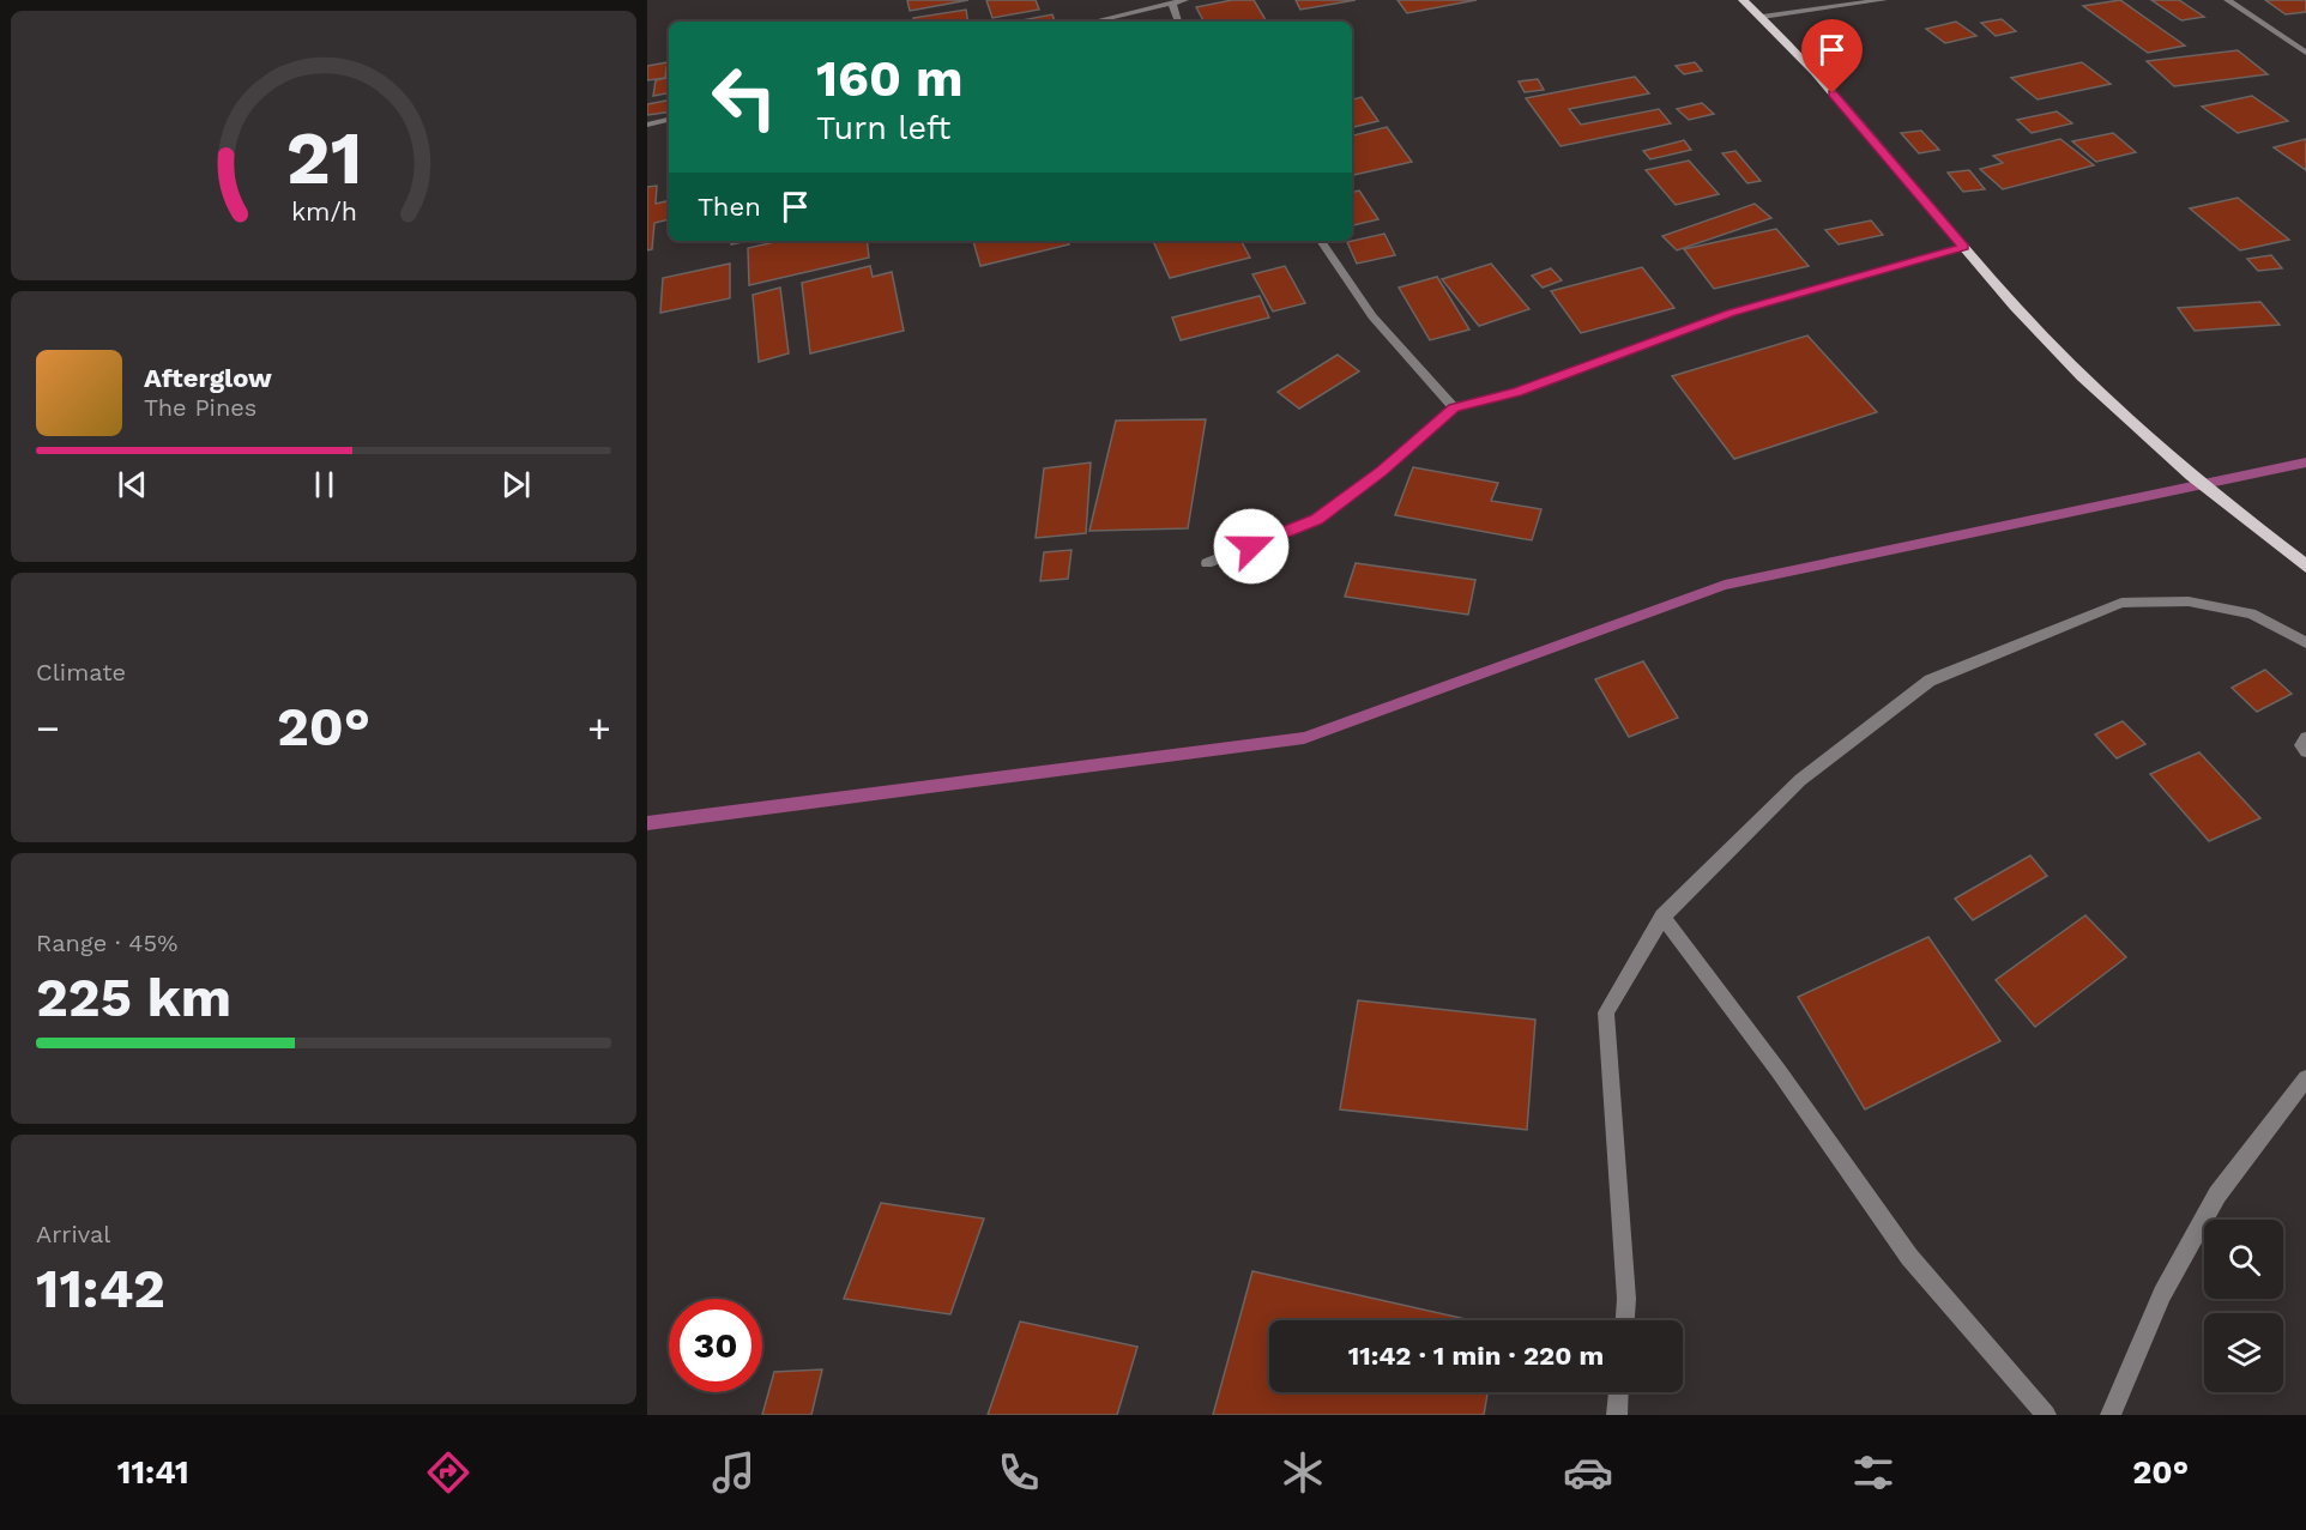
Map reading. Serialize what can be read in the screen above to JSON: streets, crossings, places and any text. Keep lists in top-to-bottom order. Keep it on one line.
{"page":{"turn":["160 m","Turn left"],"then":"Then","song":["Afterglow","The Pines"],"tile":["Climate",["Range · 45%","225 km"],["Arrival","11:42"]],"heat":["−","20°","+"],"limit":"30","trip":"11:42 · 1 min · 220 m","tabs":["11:41","20°"],"gauge":["21","km/h"]}}
